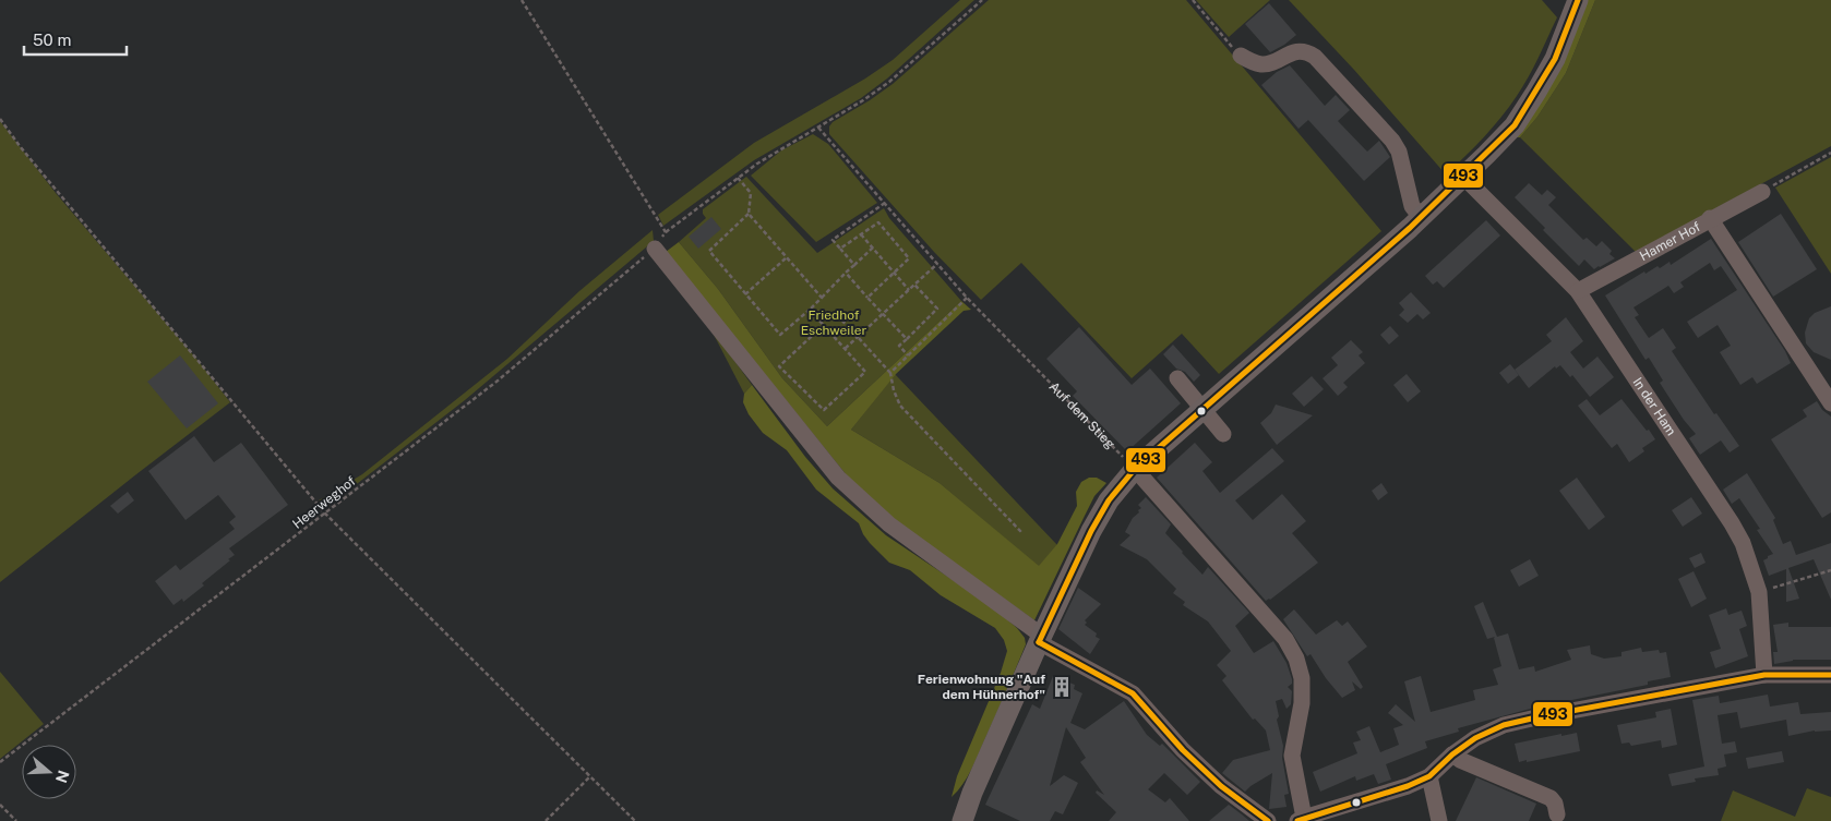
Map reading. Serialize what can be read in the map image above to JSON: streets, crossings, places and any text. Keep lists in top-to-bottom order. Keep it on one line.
{"streets":{"street":["Hamer Hof","In der Ham"],"path":["Auf dem Stieg","Heerweghof"]},"crossings":[["Hamer Hof","In der Ham"]],"parks":["Friedhof Eschweiler"],"places":{"building":["Ferienwohnung \"Auf dem Hühnerhof\""]},"lines":["transit line 493"],"scale_bar":"50 m","north":"right"}
